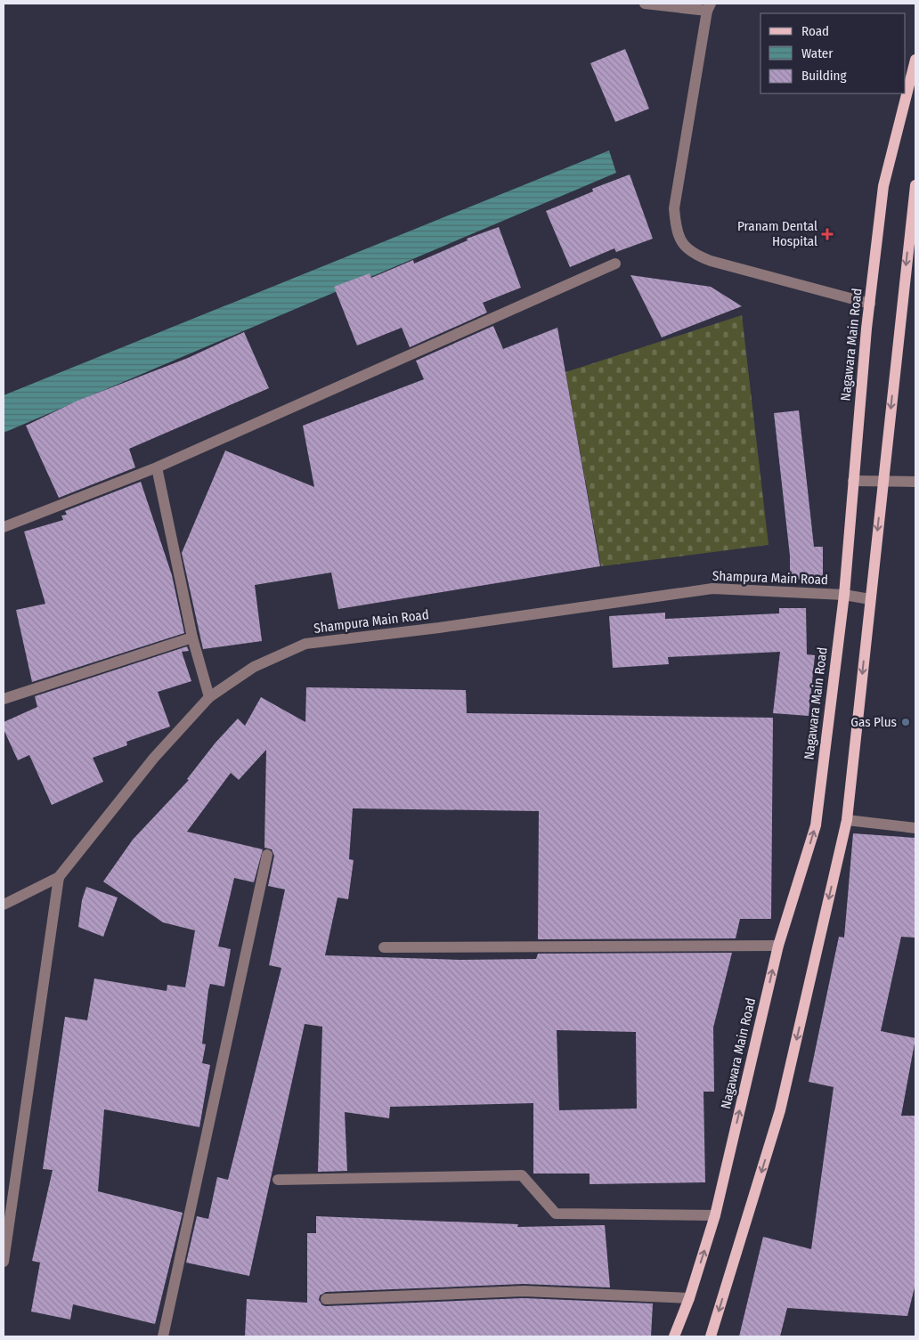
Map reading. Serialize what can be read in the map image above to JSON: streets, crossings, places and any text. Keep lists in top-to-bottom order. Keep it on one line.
{"streets":{"main road":["Nagawara Main Road"],"street":["Shampura Main Road"]},"crossings":[["Nagawara Main Road","Shampura Main Road"]],"places":{"health":["Pranam Dental Hospital"],"other":["Gas Plus"]},"legend":["Road","Water","Building"]}
